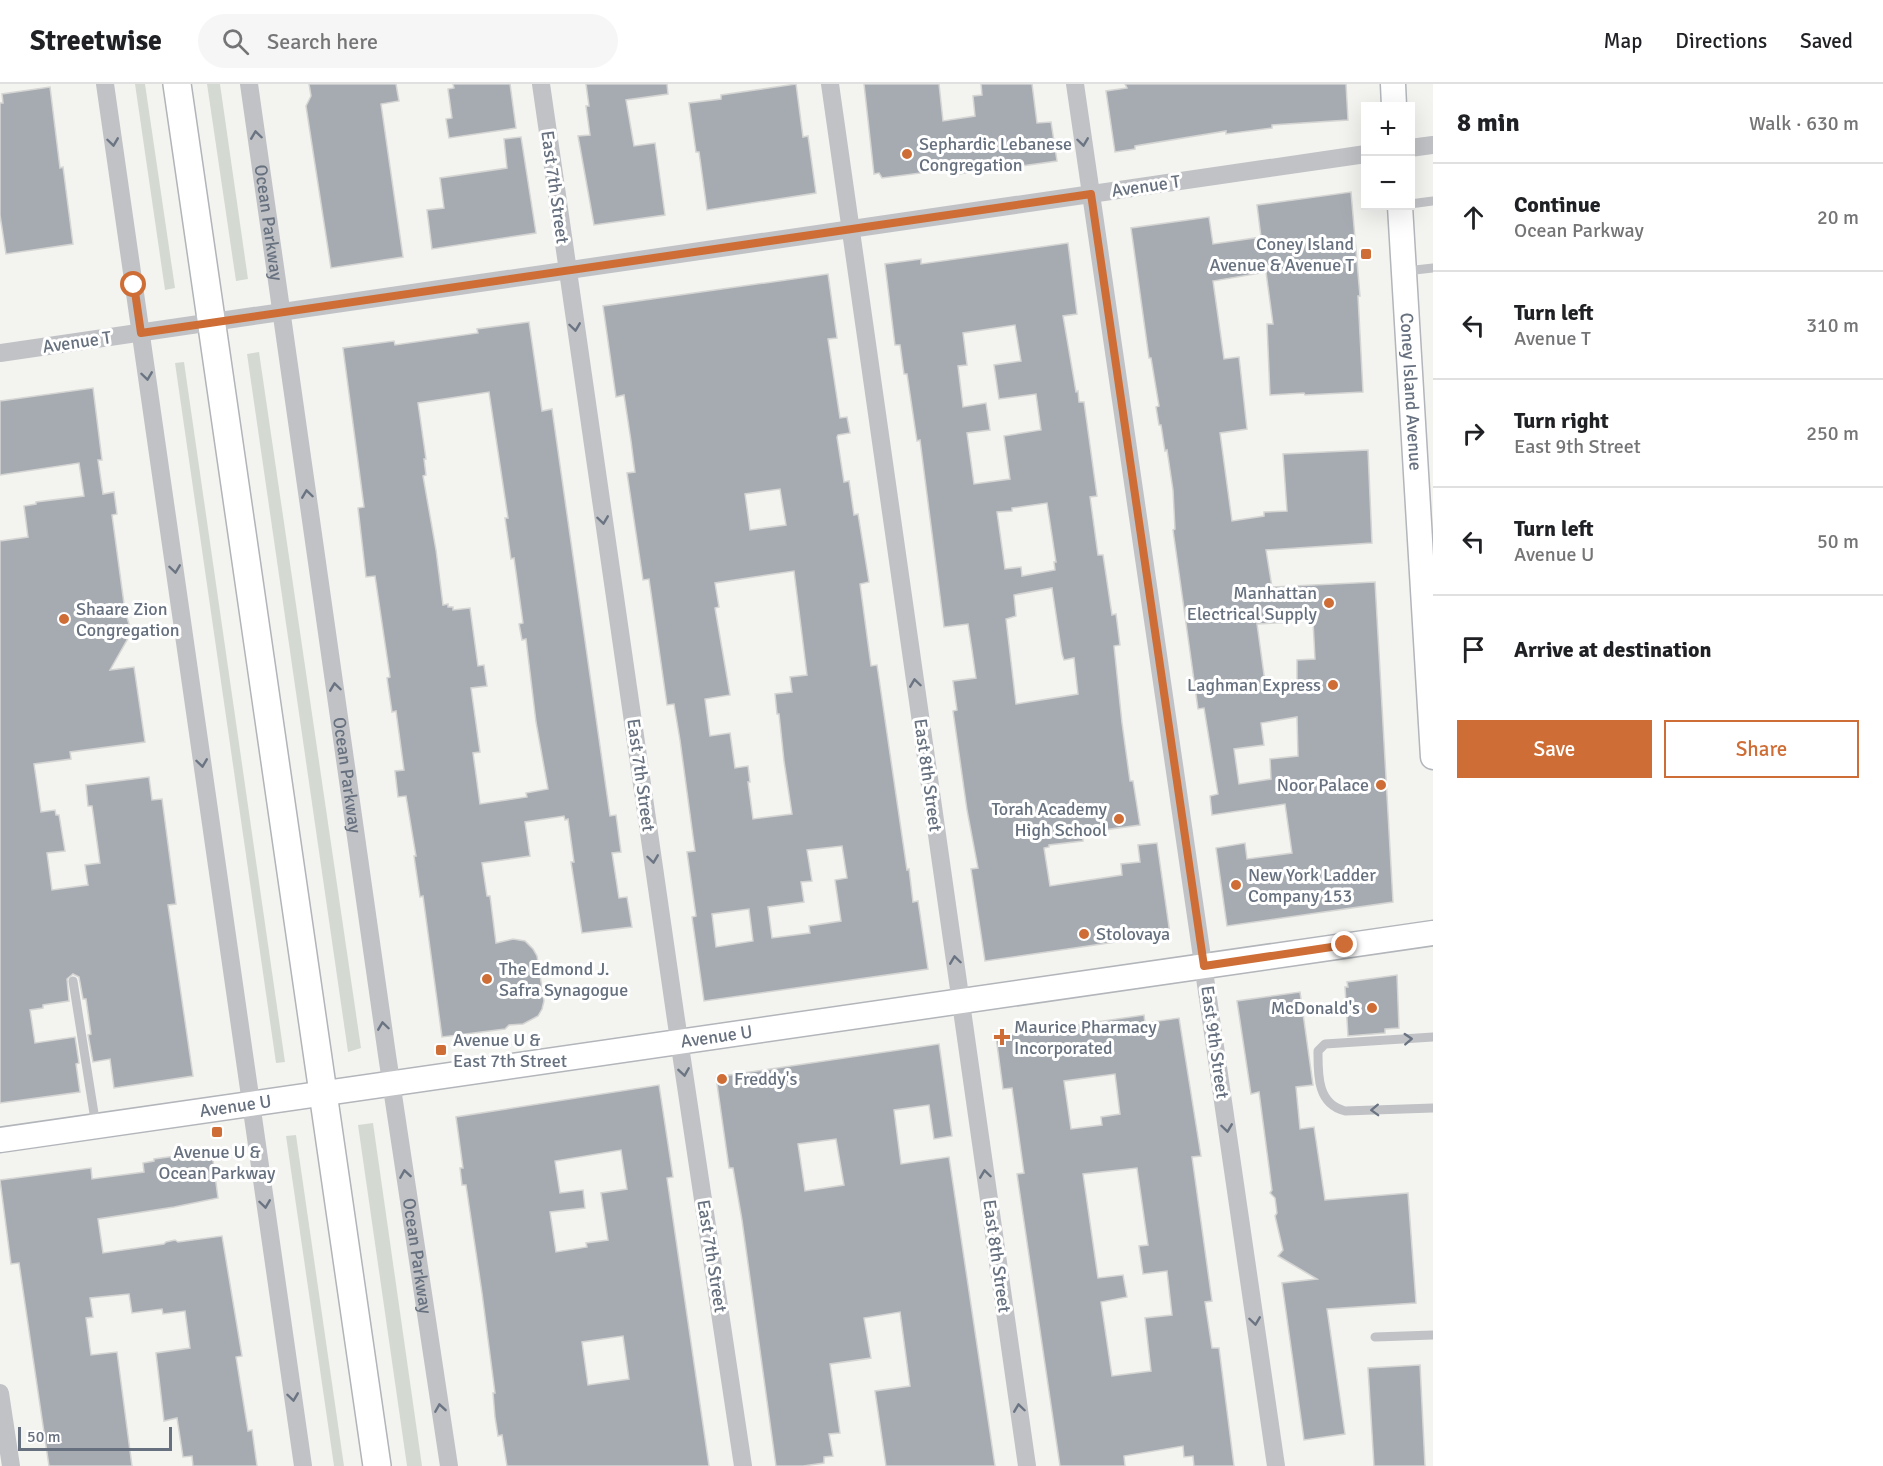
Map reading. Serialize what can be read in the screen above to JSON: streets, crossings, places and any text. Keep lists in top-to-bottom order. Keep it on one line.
{"streets":{"main road":["Coney Island Avenue","Avenue U"],"street":["Avenue T","East 7th Street","Ocean Parkway","East 8th Street","East 9th Street"]},"crossings":[["Avenue T","East 7th Street"],["Avenue T","Ocean Parkway"],["Avenue T","East 8th Street"],["Avenue T","East 9th Street"],["East 7th Street","Avenue U"],["Ocean Parkway","Avenue U"],["East 8th Street","Avenue U"],["Avenue U","East 9th Street"]],"one_way":["East 7th Street","East 8th Street","East 9th Street"],"places":{"other":["Sephardic Lebanese Congregation","Manhattan Electrical Supply","Shaare Zion Congregation","Laghman Express","Noor Palace","Torah Academy High School","New York Ladder Company 153","Stolovaya","The Edmond J. Safra Synagogue","McDonald's","Freddy's"],"transit":["Coney Island Avenue & Avenue T","Avenue U & East 7th Street","Avenue U & Ocean Parkway"],"health":["Maurice Pharmacy Incorporated"]},"scale_bar":"50 m","page":{"header":"Streetwise","search":"Search here","nav":["Map","Directions","Saved"],"heading":["8 min","Walk · 630 m"],"map_buttons":["+","−"],"list":[["Continue","Ocean Parkway","20 m"],["Turn left","Avenue T","310 m"],["Turn right","East 9th Street","250 m"],["Turn left","Avenue U","50 m"],"Arrive at destination"],"buttons":["Save","Share"],"scale":"50 m"}}
